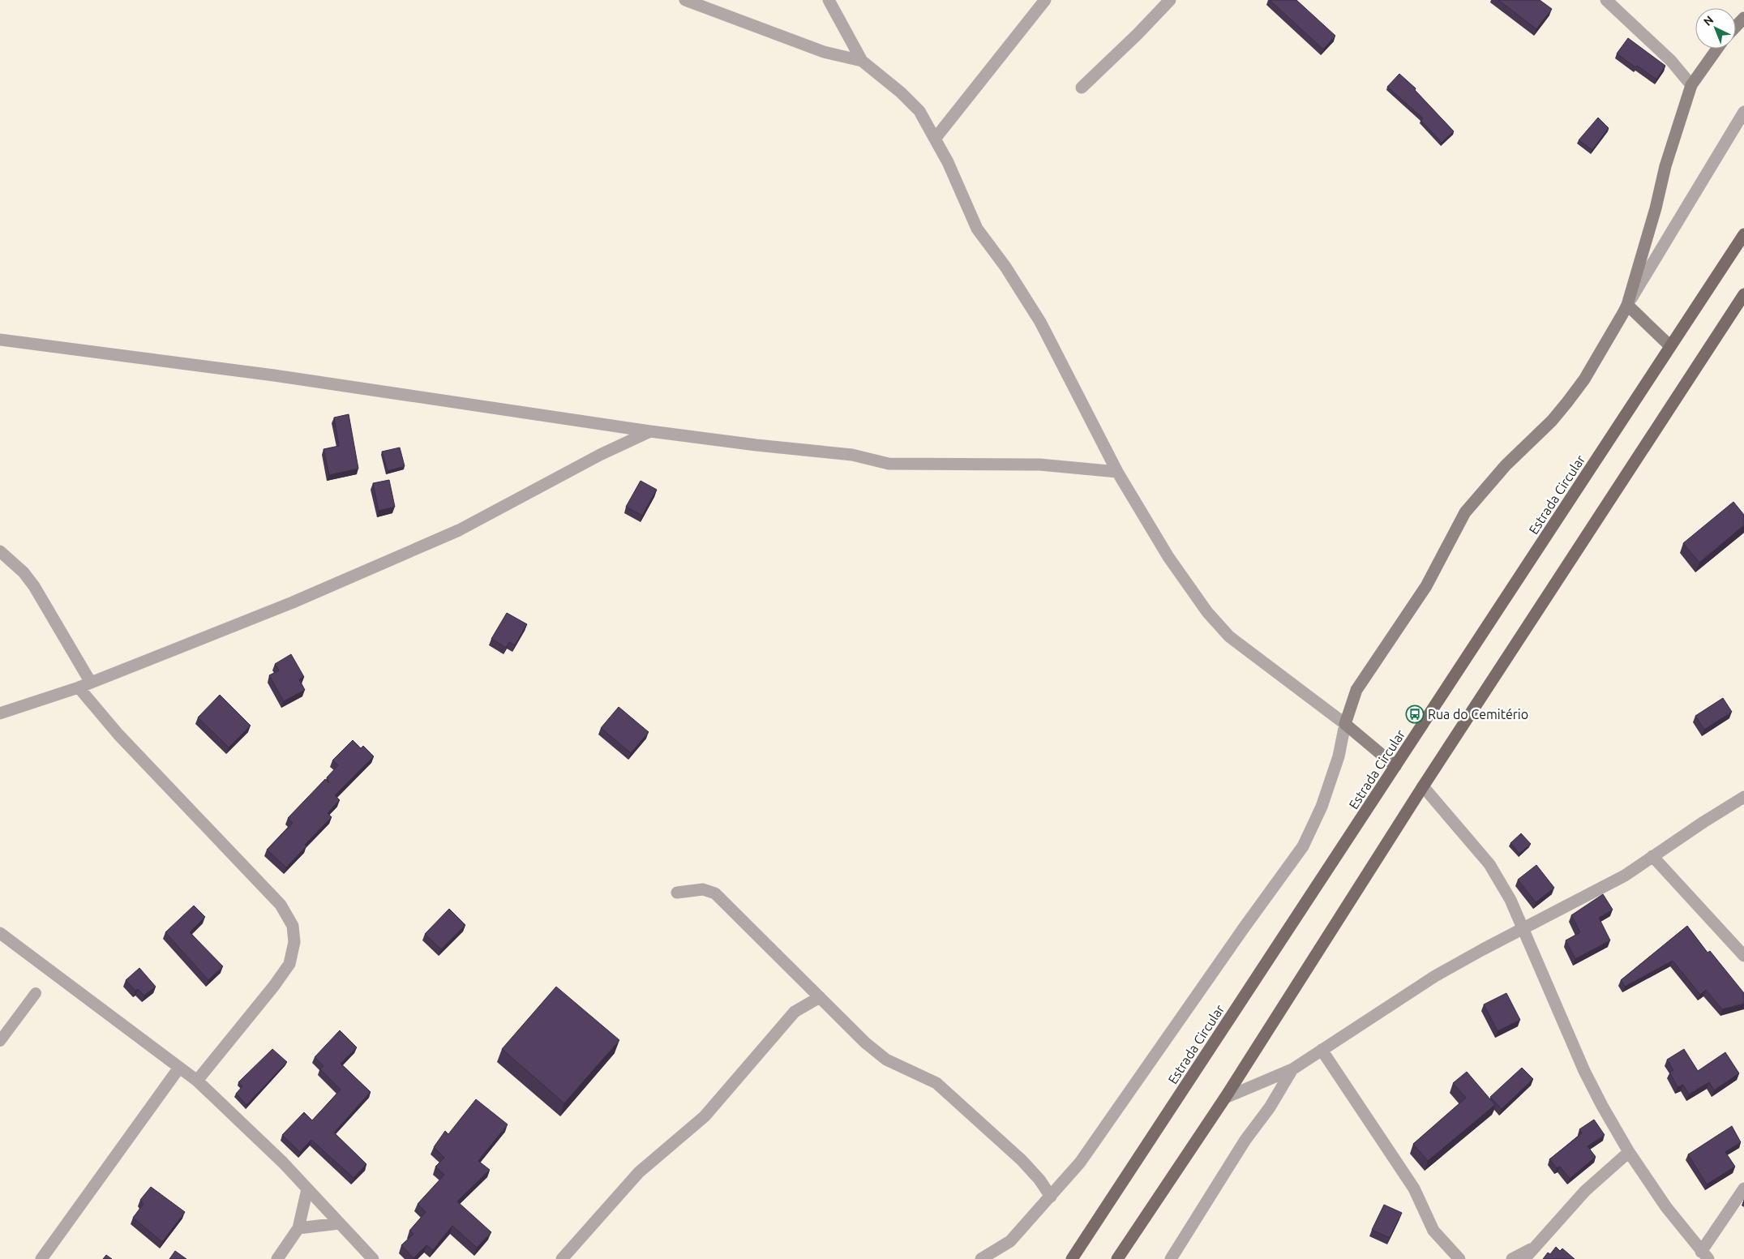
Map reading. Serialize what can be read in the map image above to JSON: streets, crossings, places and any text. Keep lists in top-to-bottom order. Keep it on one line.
{"streets":{"main road":["Estrada Circular"]},"places":{"bus stop":["Rua do Cemitério"]},"north":"top left"}
